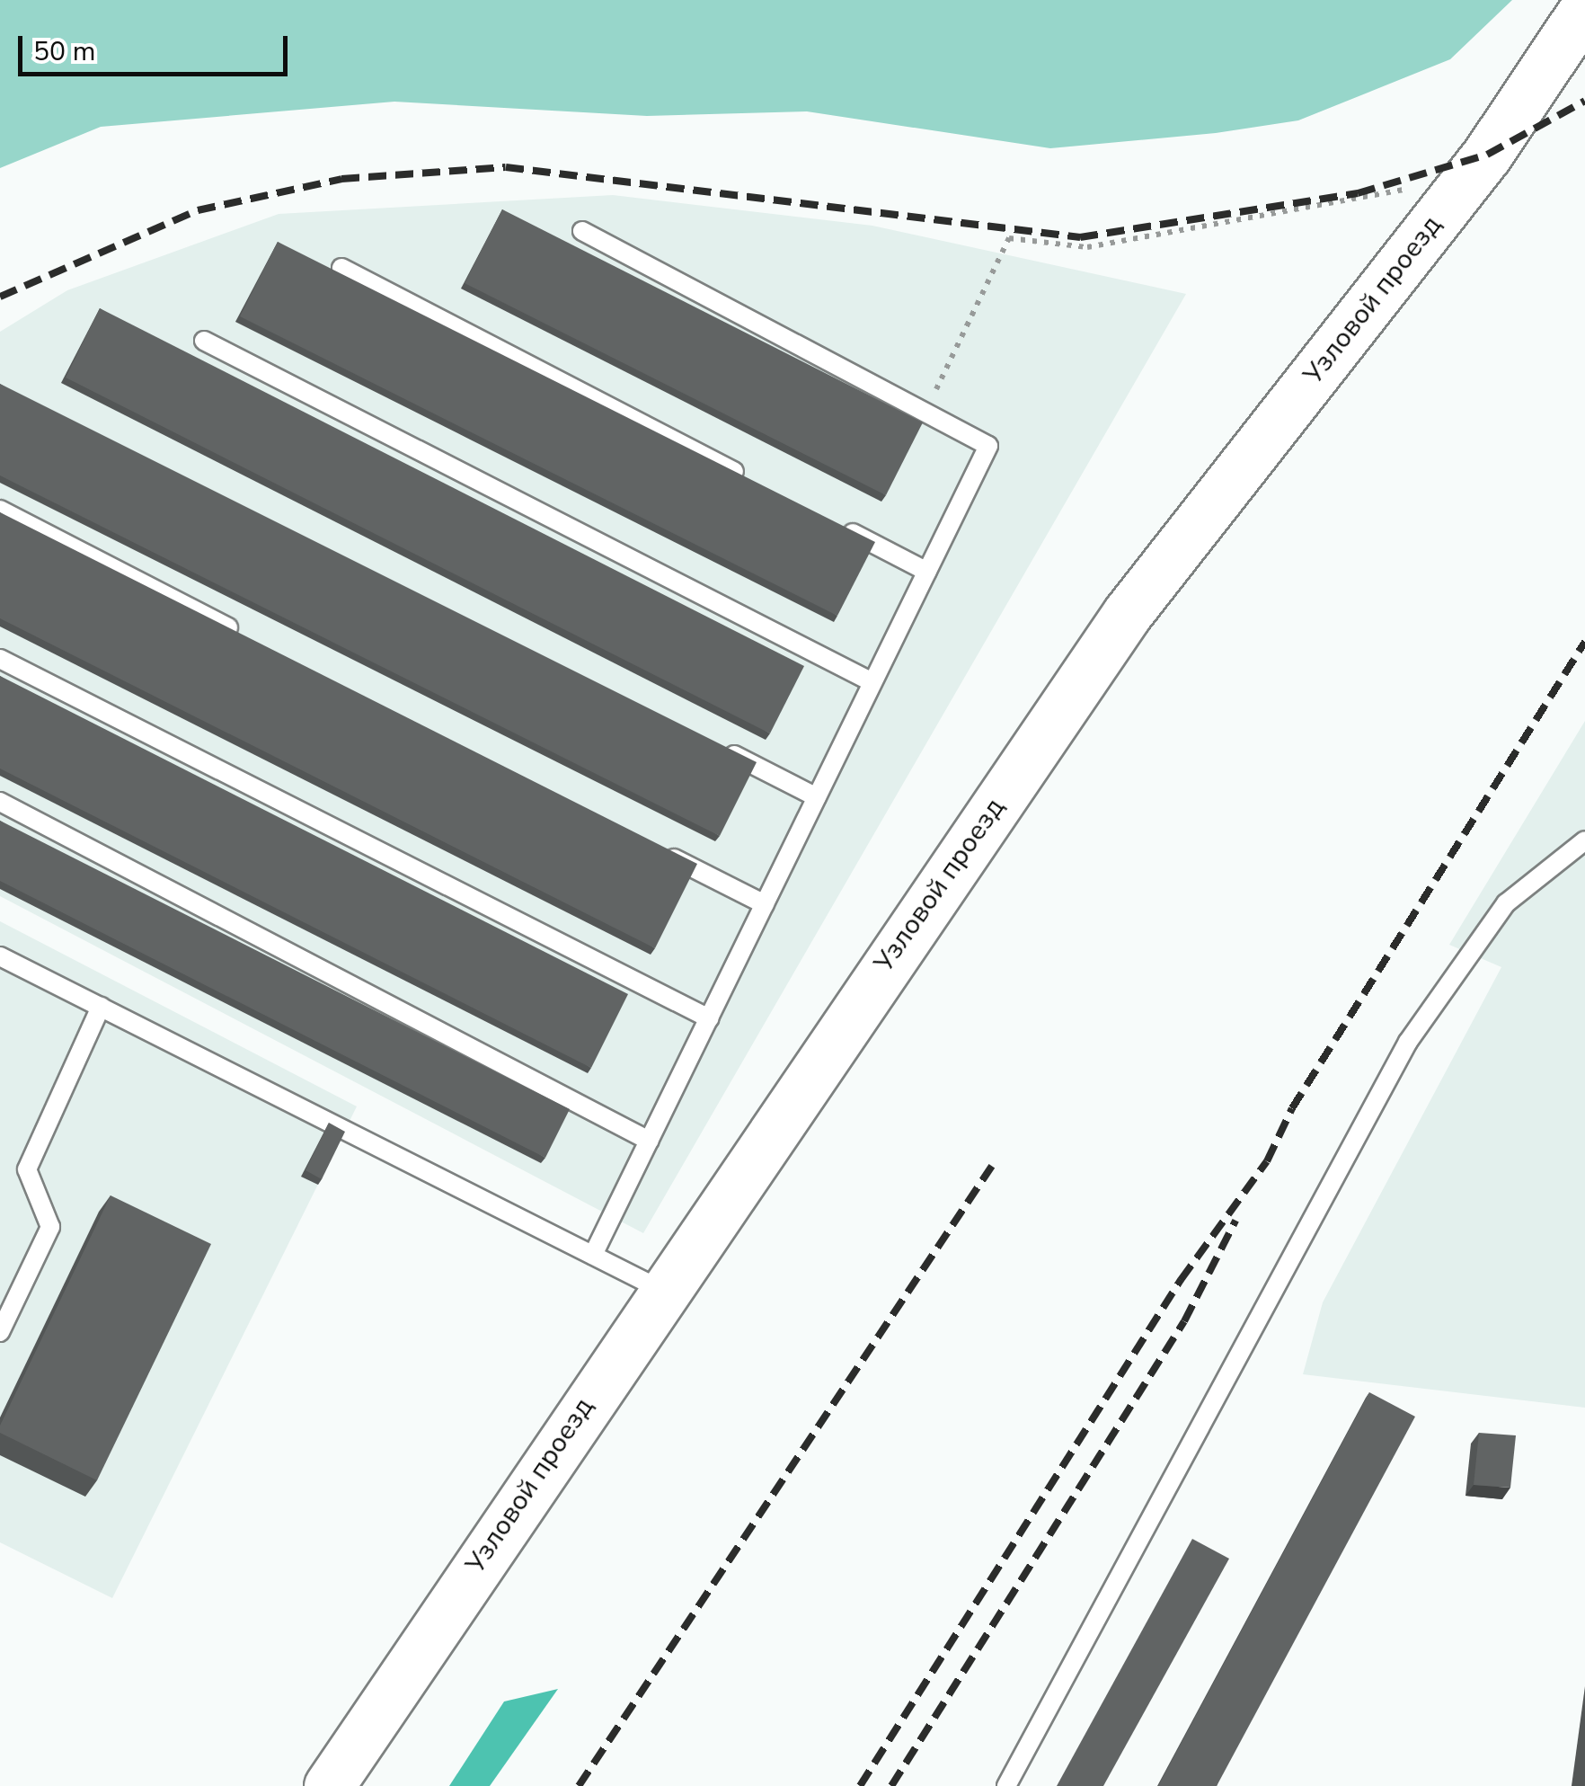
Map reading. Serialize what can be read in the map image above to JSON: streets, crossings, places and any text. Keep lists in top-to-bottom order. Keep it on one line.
{"streets":{"street":["Узловой проезд"]},"scale_bar":"50 m"}
